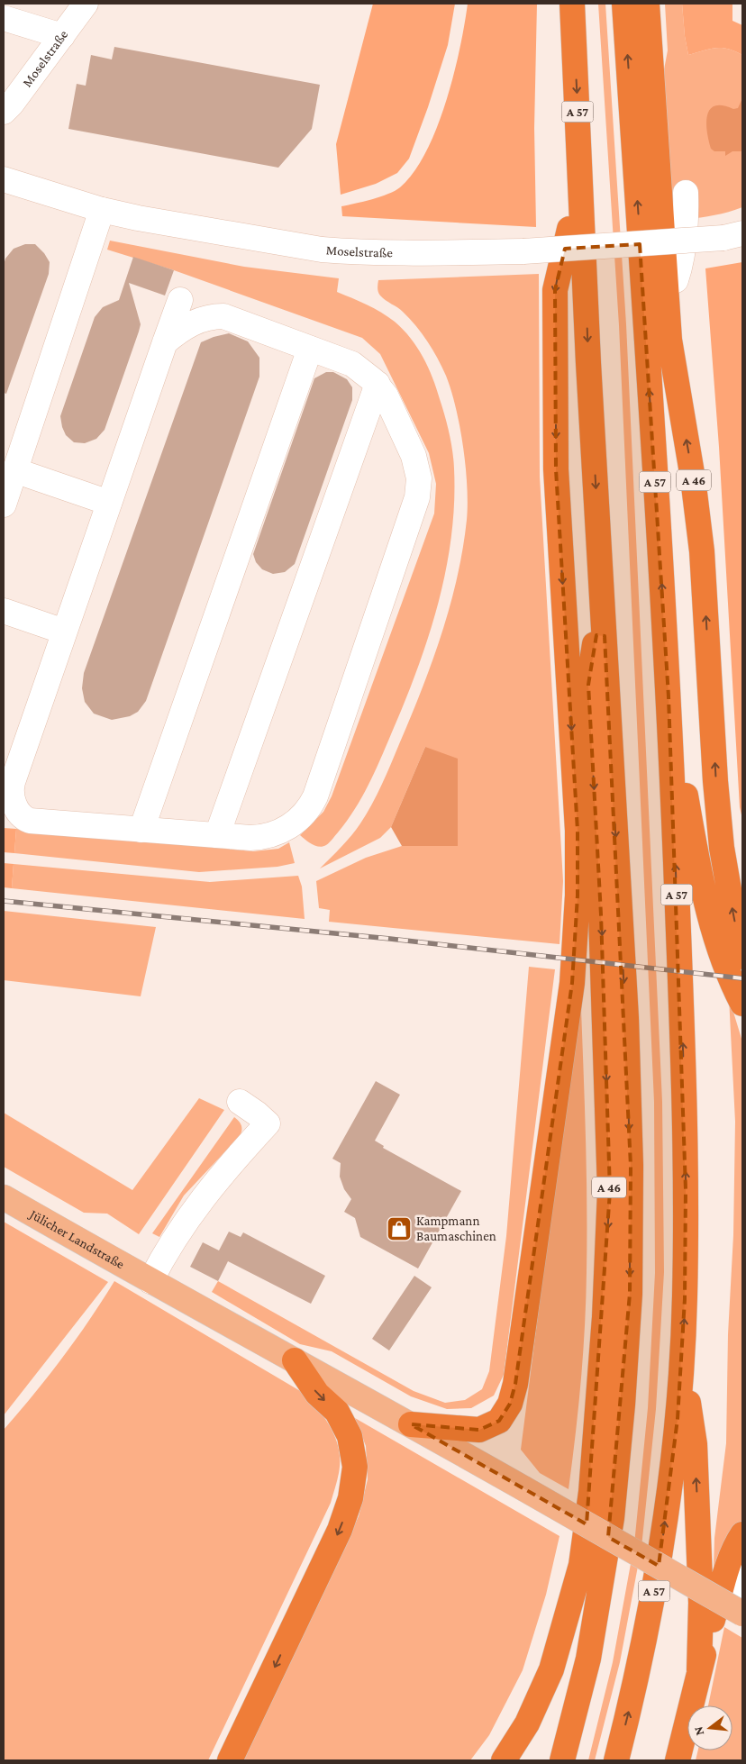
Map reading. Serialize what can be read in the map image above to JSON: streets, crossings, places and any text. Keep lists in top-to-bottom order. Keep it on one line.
{"streets":{"highway":["A 57","A 46"],"main road":["Jülicher Landstraße"],"street":["Moselstraße"]},"crossings":[["A 57","A 46"]],"places":{"shop":["Kampmann Baumaschinen"]},"north":"left"}
